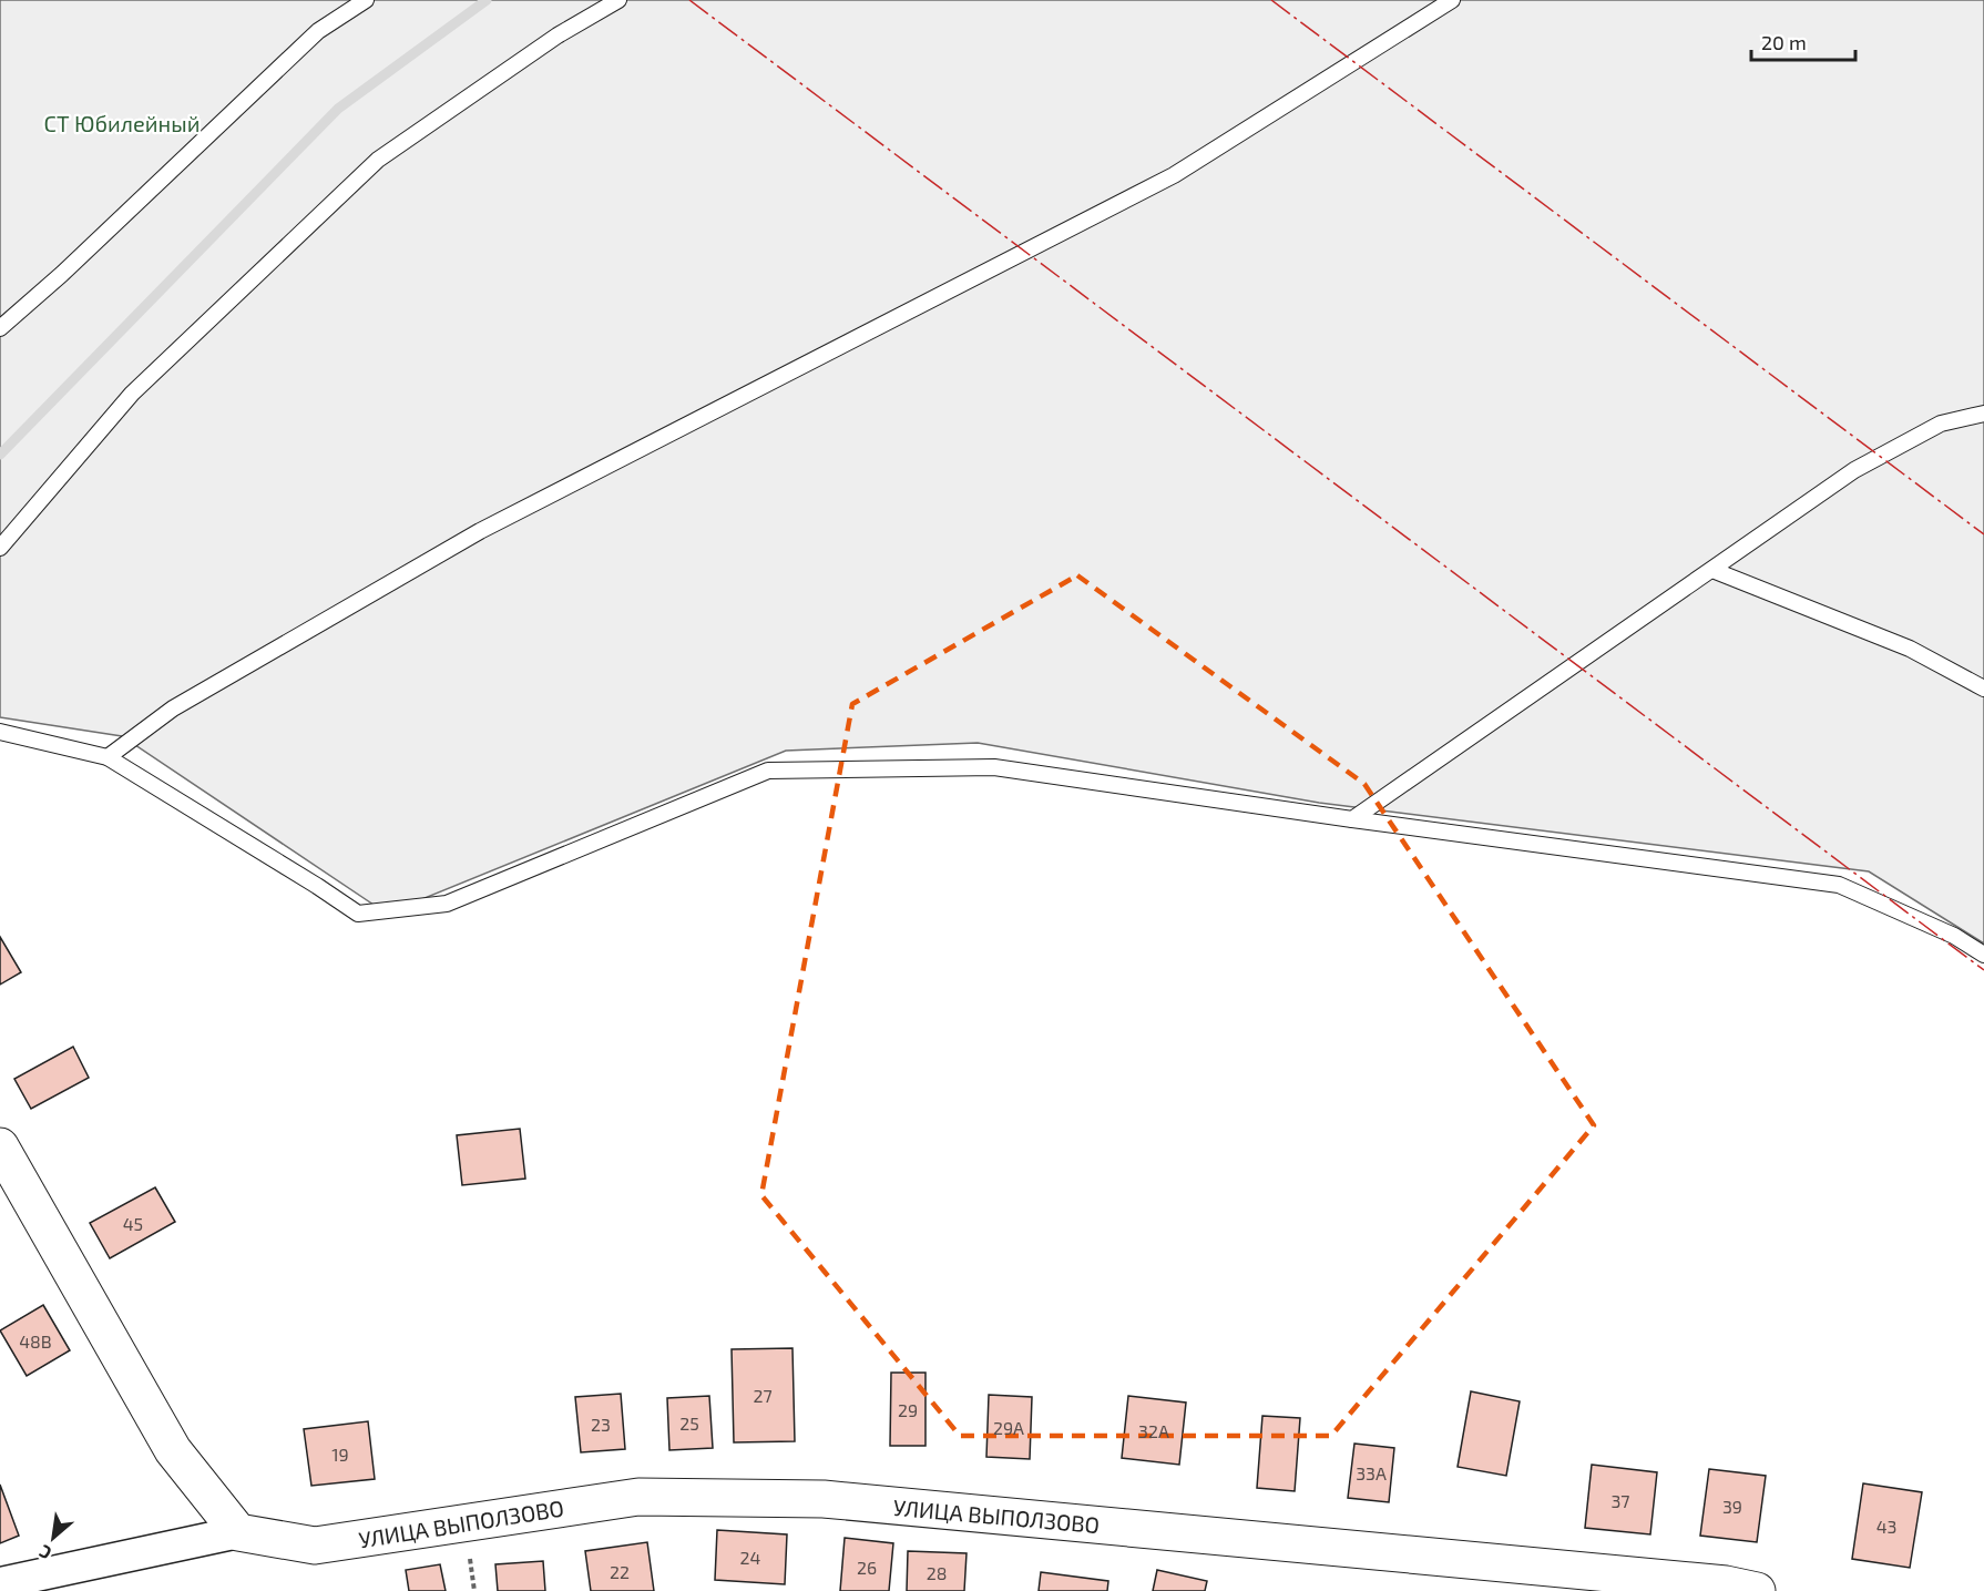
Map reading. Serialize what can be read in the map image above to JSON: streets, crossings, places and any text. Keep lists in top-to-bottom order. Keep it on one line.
{"streets":{"street":["УЛИЦА ВЫПОЛЗОВО"]},"parks":["СТ Юбилейный"],"house_numbers":["45","48В","27","29","25","23","29А","32А","19","33А","37","39","43","24","26","22","28"],"scale_bar":"20 m","north":"bottom left"}
